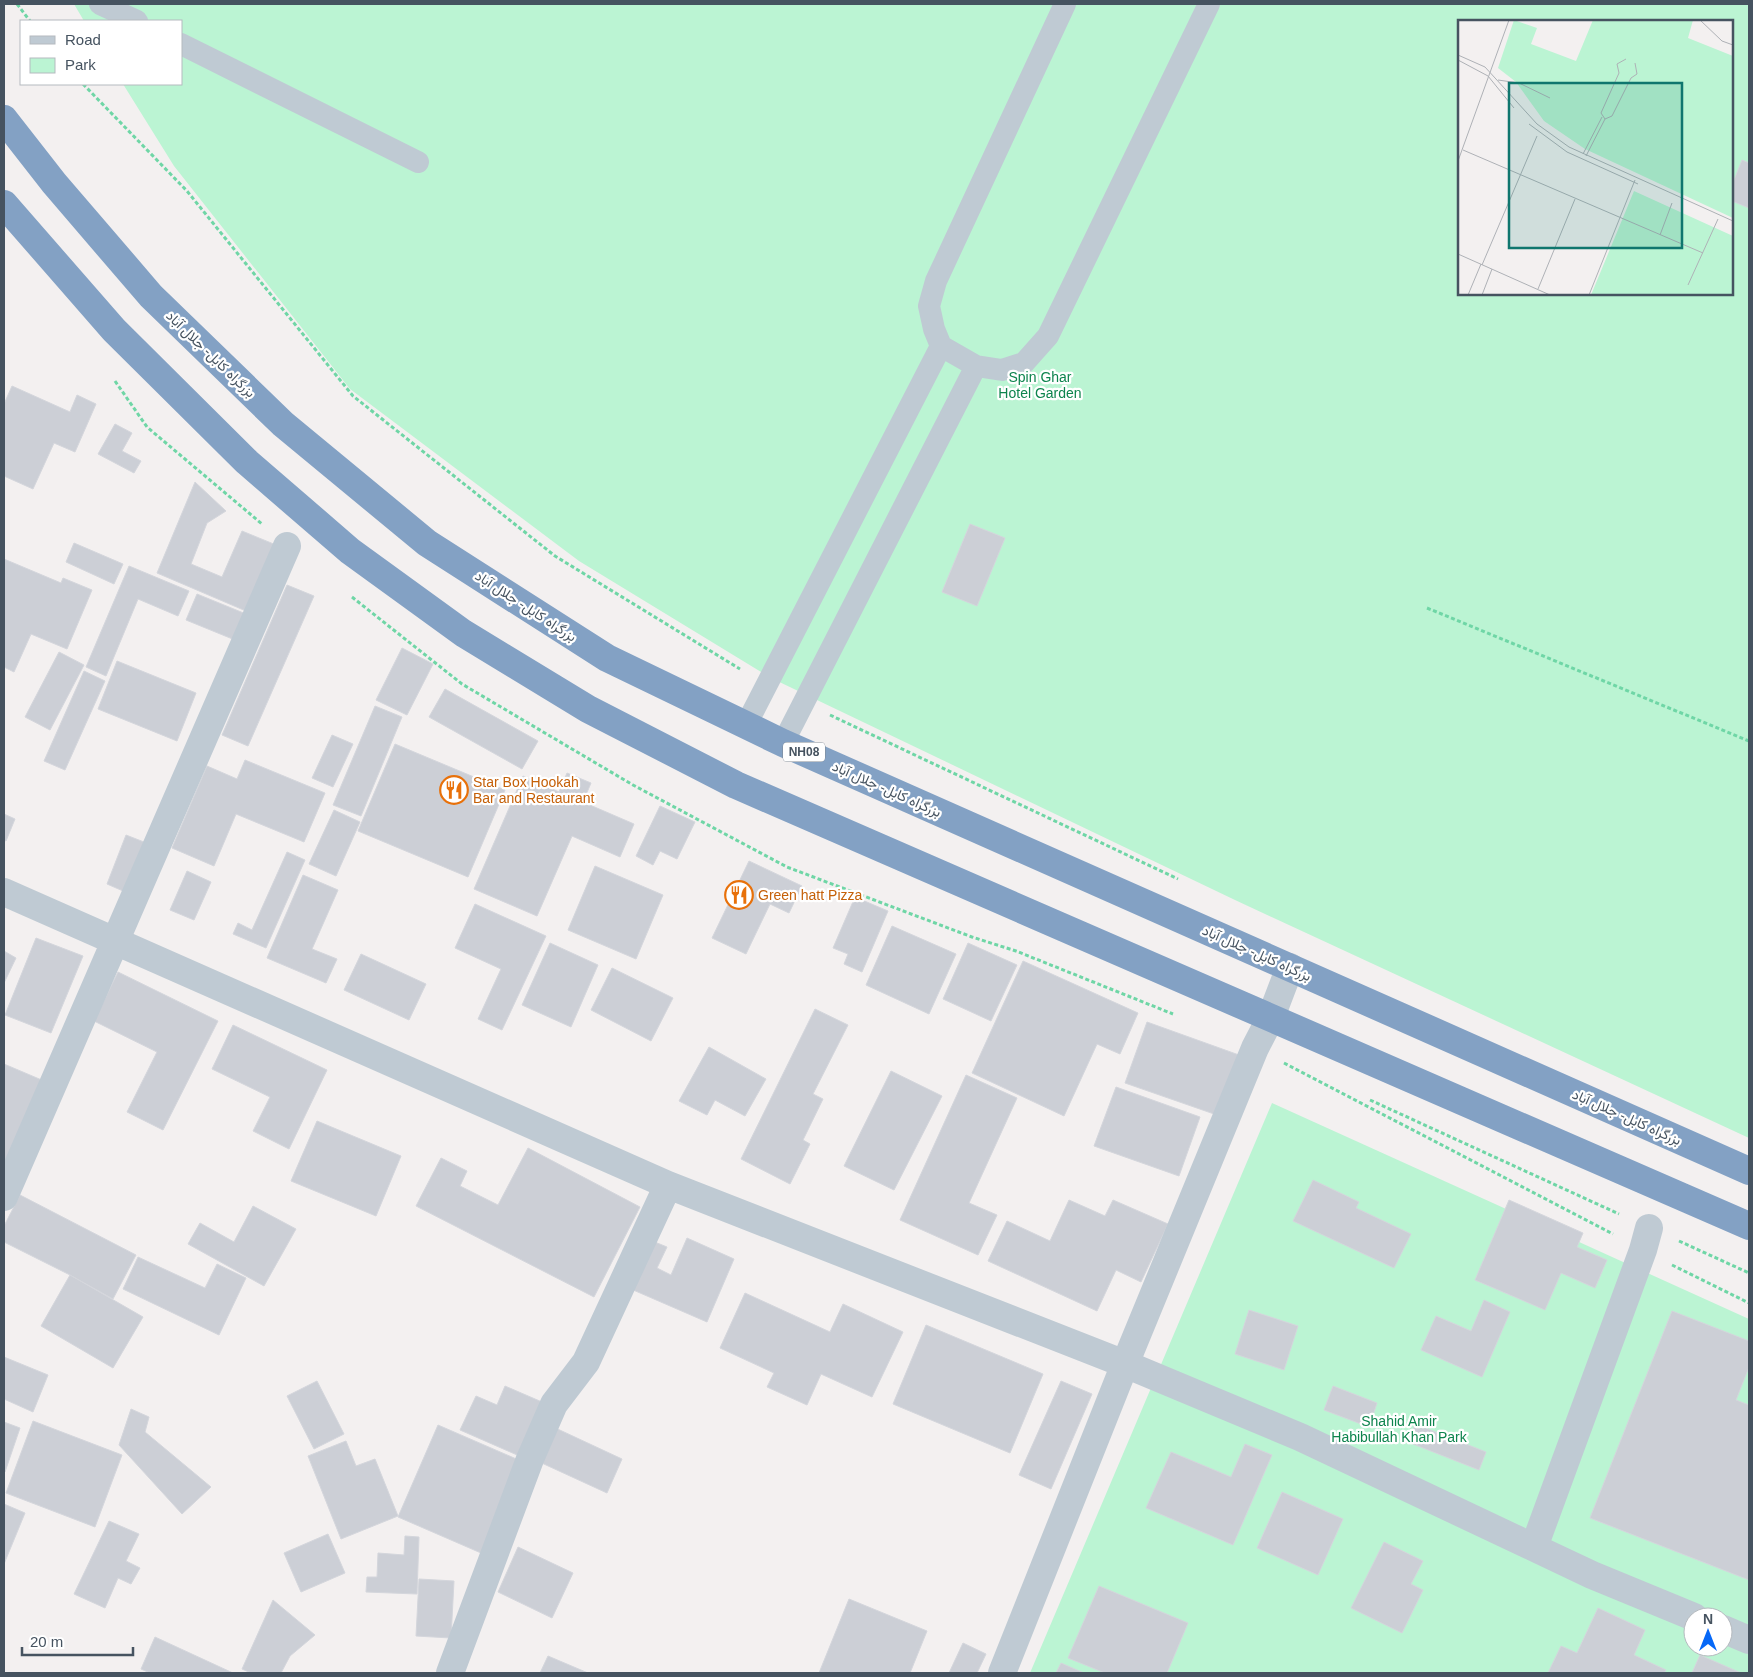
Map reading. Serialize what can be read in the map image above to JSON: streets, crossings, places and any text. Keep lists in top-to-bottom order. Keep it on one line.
{"streets":{"highway":["بزرگراه کابل- جلال آباد","NH08"]},"parks":["Spin Ghar Hotel Garden","Shahid Amir Habibullah Khan Park"],"places":{"restaurant":["Star Box Hookah Bar and Restaurant","Green hatt Pizza"]},"legend":["Road","Park"],"scale_bar":"20 m","north":"top"}
